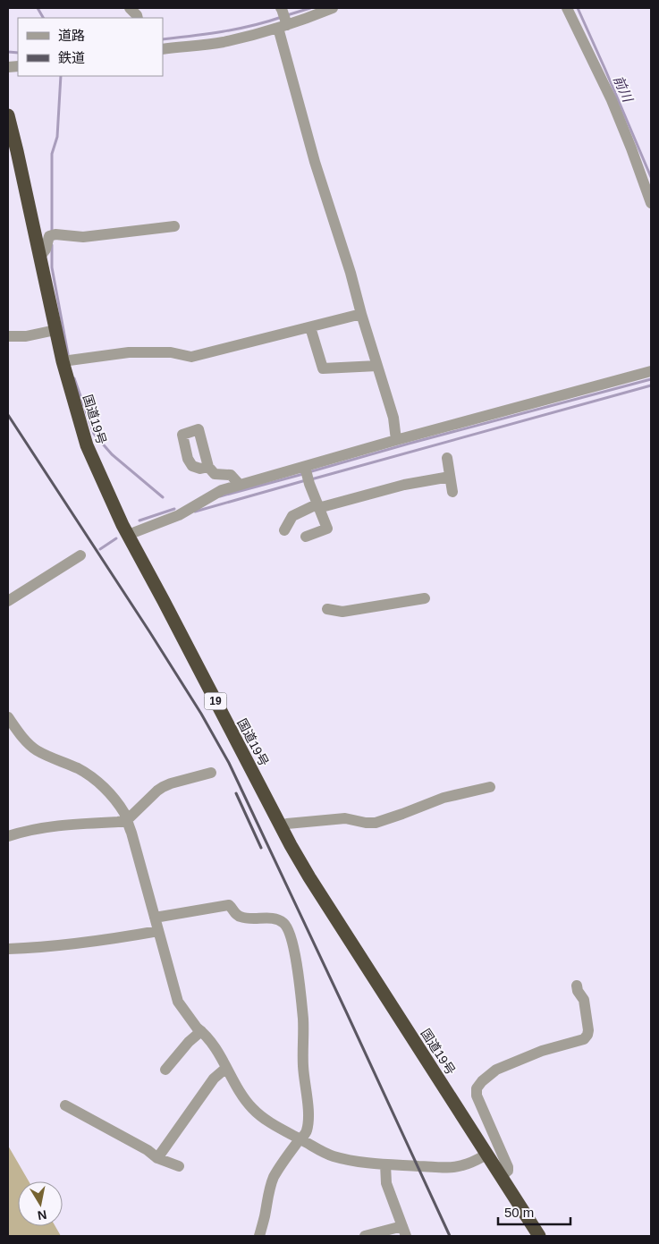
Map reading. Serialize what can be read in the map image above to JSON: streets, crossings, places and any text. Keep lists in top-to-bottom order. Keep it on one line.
{"streets":{"highway":["国道19号","19"]},"water":["前川"],"legend":["道路","鉄道"],"scale_bar":"50 m","north":"bottom"}
